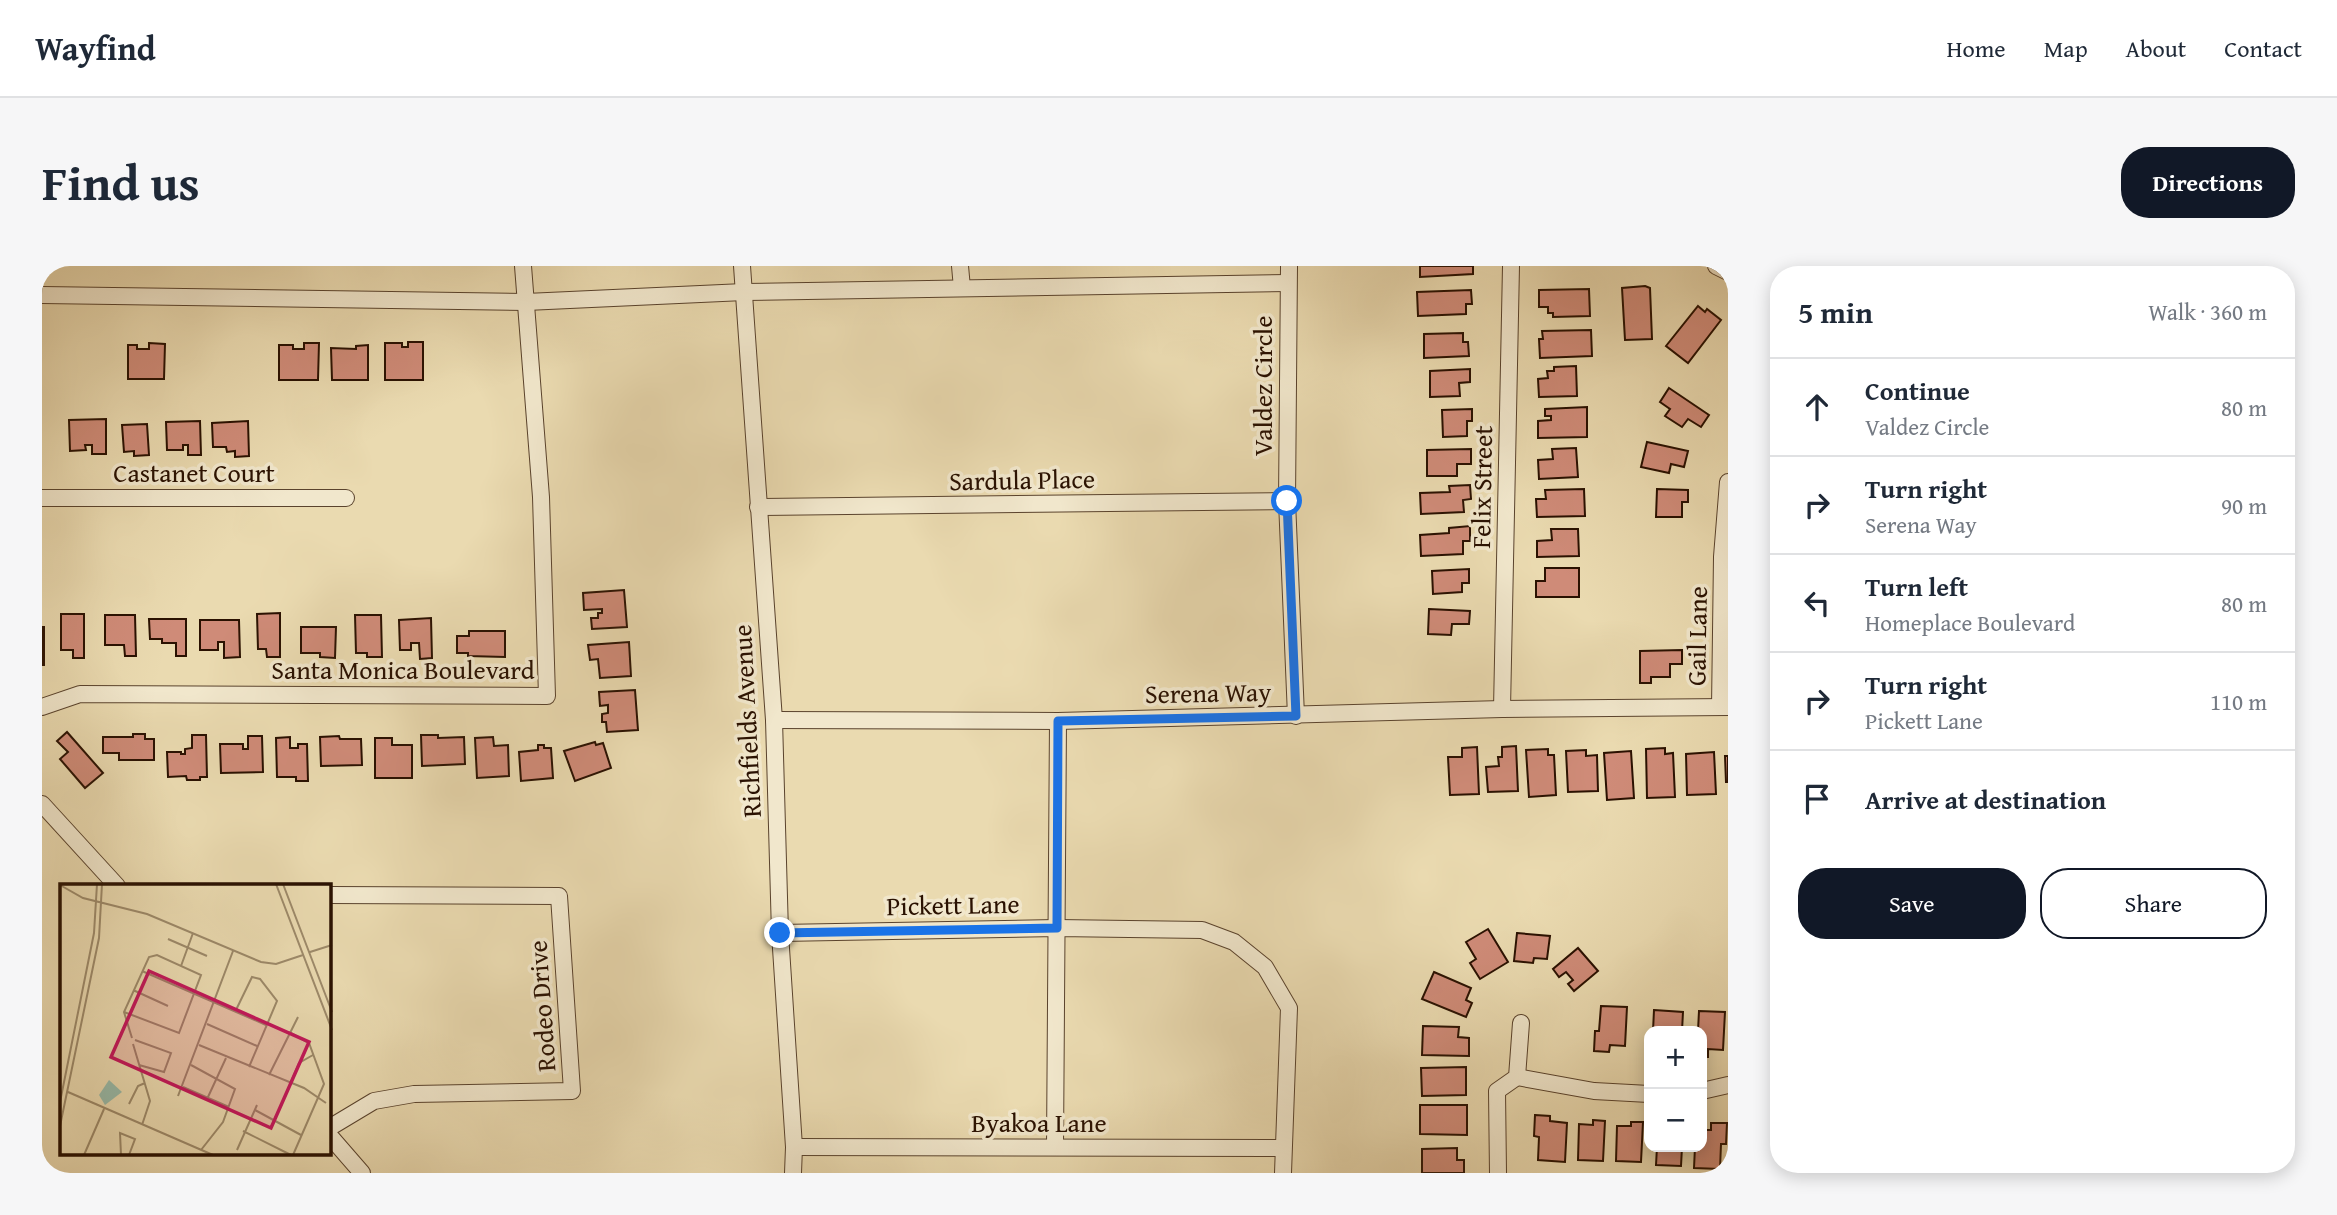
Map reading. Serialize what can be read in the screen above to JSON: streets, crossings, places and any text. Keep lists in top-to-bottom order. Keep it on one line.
{"streets":{"street":["Valdez Circle","Castanet Court","Sardula Place","Felix Street","Gail Lane","Santa Monica Boulevard","Serena Way","Richfields Avenue","Pickett Lane","Rodeo Drive","Byakoa Lane"]},"crossings":[["Valdez Circle","Sardula Place"],["Valdez Circle","Serena Way"],["Sardula Place","Richfields Avenue"],["Felix Street","Serena Way"],["Gail Lane","Serena Way"],["Serena Way","Richfields Avenue"],["Richfields Avenue","Pickett Lane"],["Richfields Avenue","Byakoa Lane"],["Pickett Lane","Byakoa Lane"]],"page":{"header":"Wayfind","nav":["Home","Map","About","Contact"],"title":"Find us","buttons":["Directions",["Save","Share"]],"heading":["5 min","Walk · 360 m"],"list":[["Continue","Valdez Circle","80 m"],["Turn right","Serena Way","90 m"],["Turn left","Homeplace Boulevard","80 m"],["Turn right","Pickett Lane","110 m"],"Arrive at destination"],"map_buttons":["+","−"]}}
